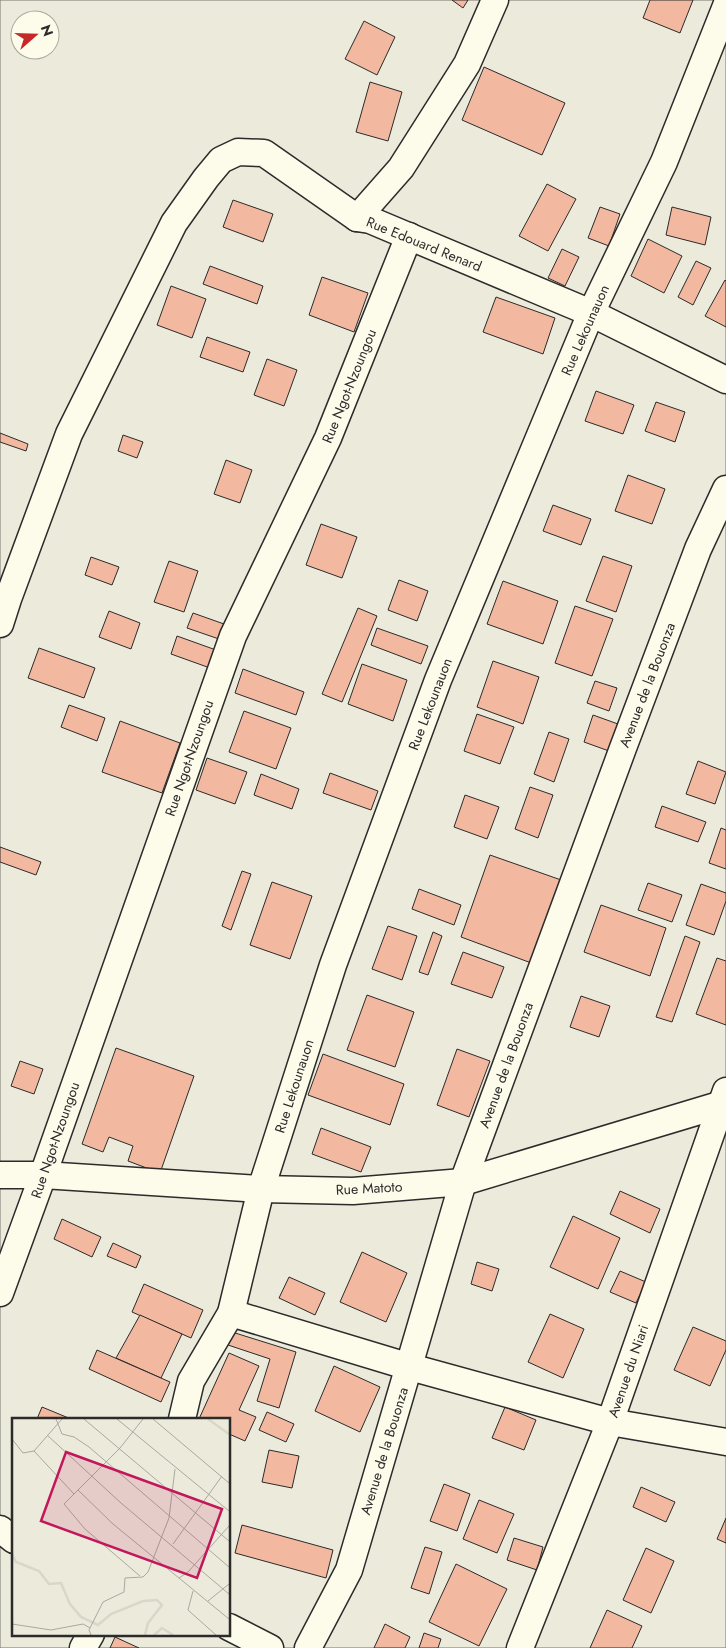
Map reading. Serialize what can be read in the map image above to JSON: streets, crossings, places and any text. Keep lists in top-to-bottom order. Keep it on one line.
{"streets":{"street":["Rue Edouard Renard","Rue Lekounauon","Rue Ngot-Nzoungou","Avenue de la Bouonza","Rue Matoto","Avenue du Niari"]},"crossings":[["Rue Edouard Renard","Rue Lekounauon"],["Rue Edouard Renard","Rue Ngot-Nzoungou"],["Rue Lekounauon","Rue Matoto"],["Rue Ngot-Nzoungou","Rue Matoto"],["Avenue de la Bouonza","Rue Matoto"],["Rue Matoto","Avenue du Niari"]],"north":"right"}
